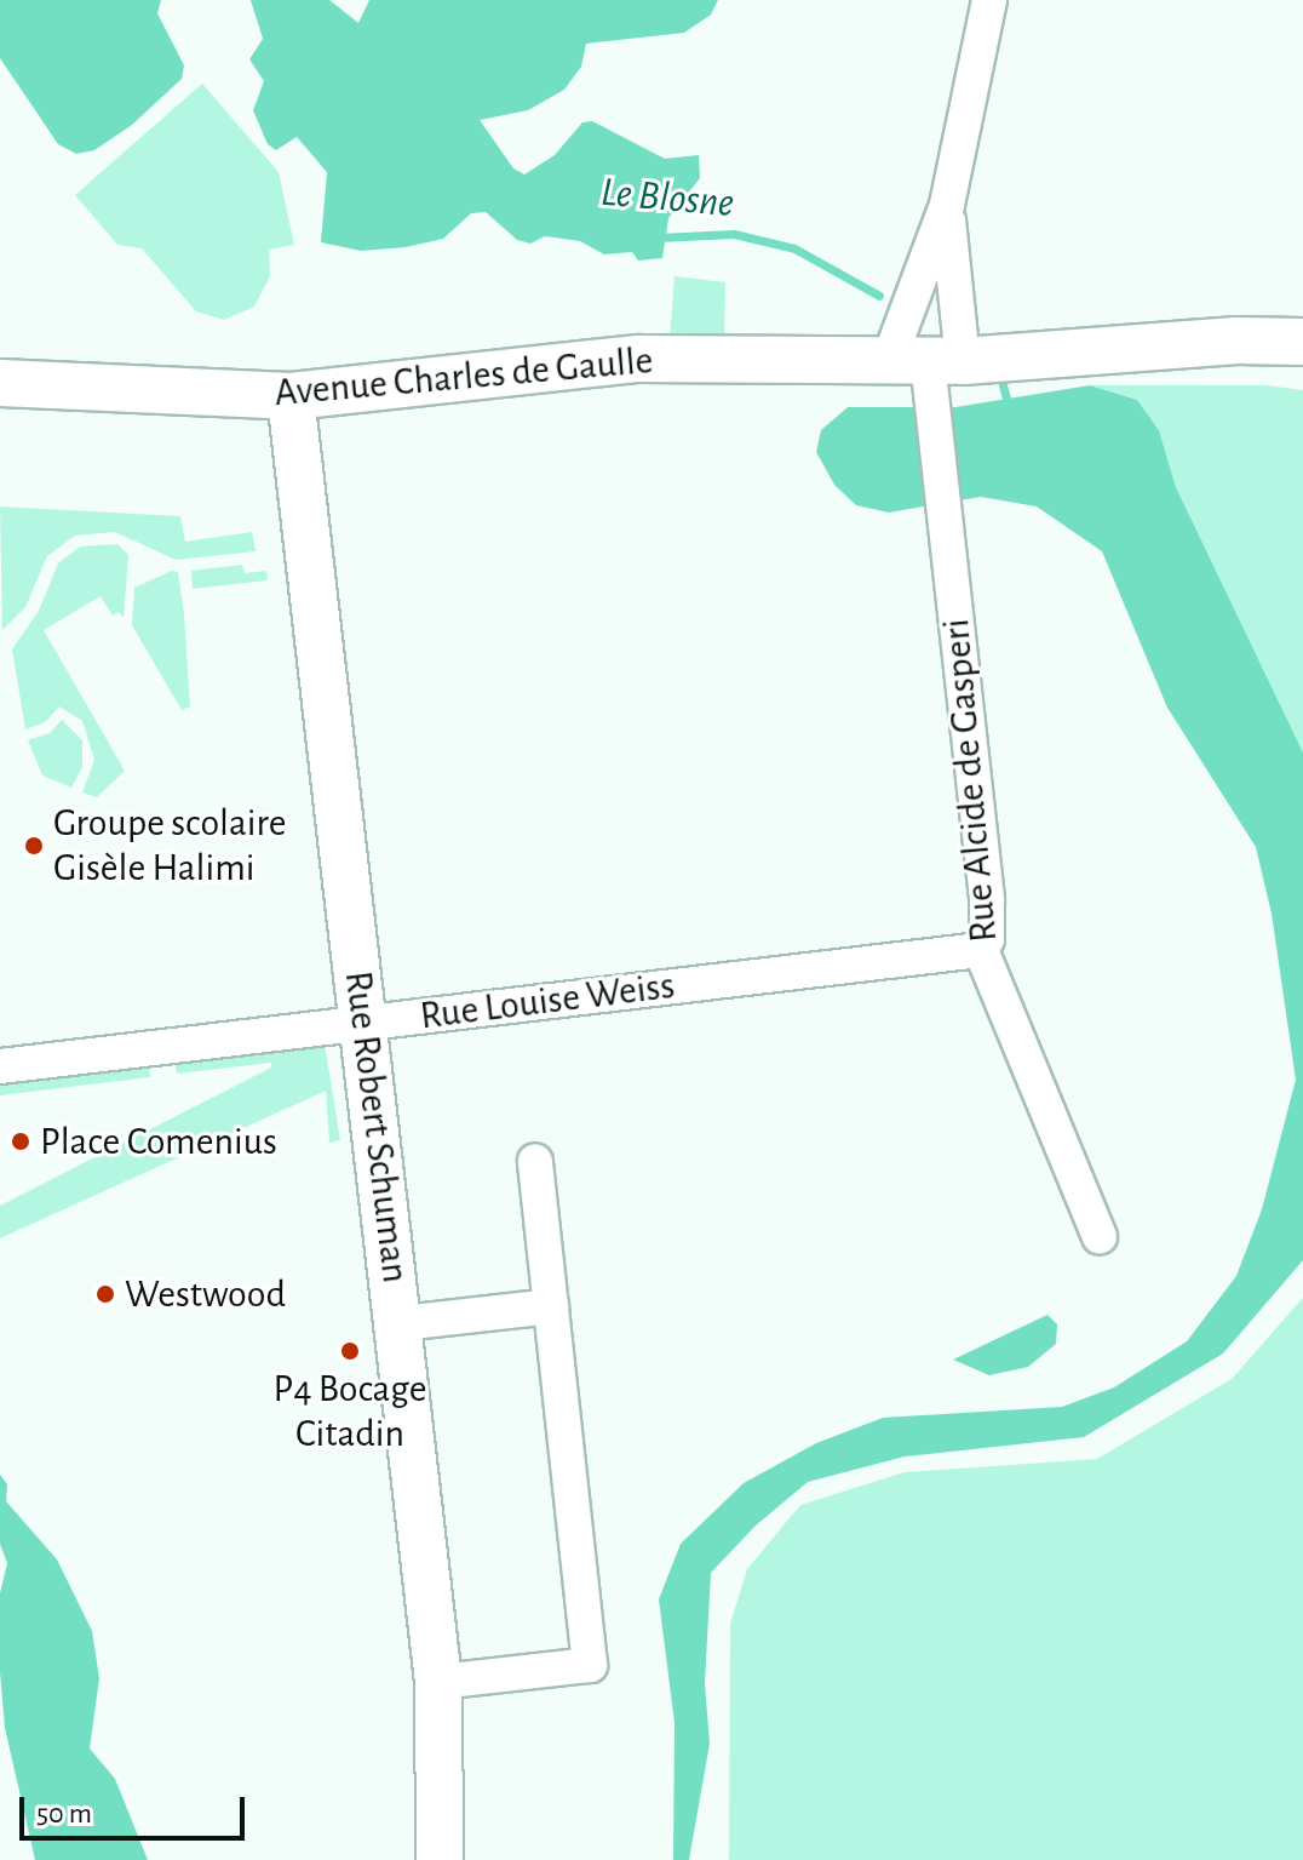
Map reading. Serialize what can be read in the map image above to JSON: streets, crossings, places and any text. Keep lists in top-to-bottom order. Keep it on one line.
{"streets":{"street":["Avenue Charles de Gaulle","Rue Alcide de Gasperi","Rue Louise Weiss","Rue Robert Schuman"]},"crossings":[["Avenue Charles de Gaulle","Rue Alcide de Gasperi"],["Avenue Charles de Gaulle","Rue Robert Schuman"],["Rue Alcide de Gasperi","Rue Louise Weiss"],["Rue Louise Weiss","Rue Robert Schuman"]],"water":["Le Blosne"],"places":["Groupe scolaire Gisèle Halimi","Place Comenius","Westwood","P4 Bocage Citadin"],"scale_bar":"50 m"}
